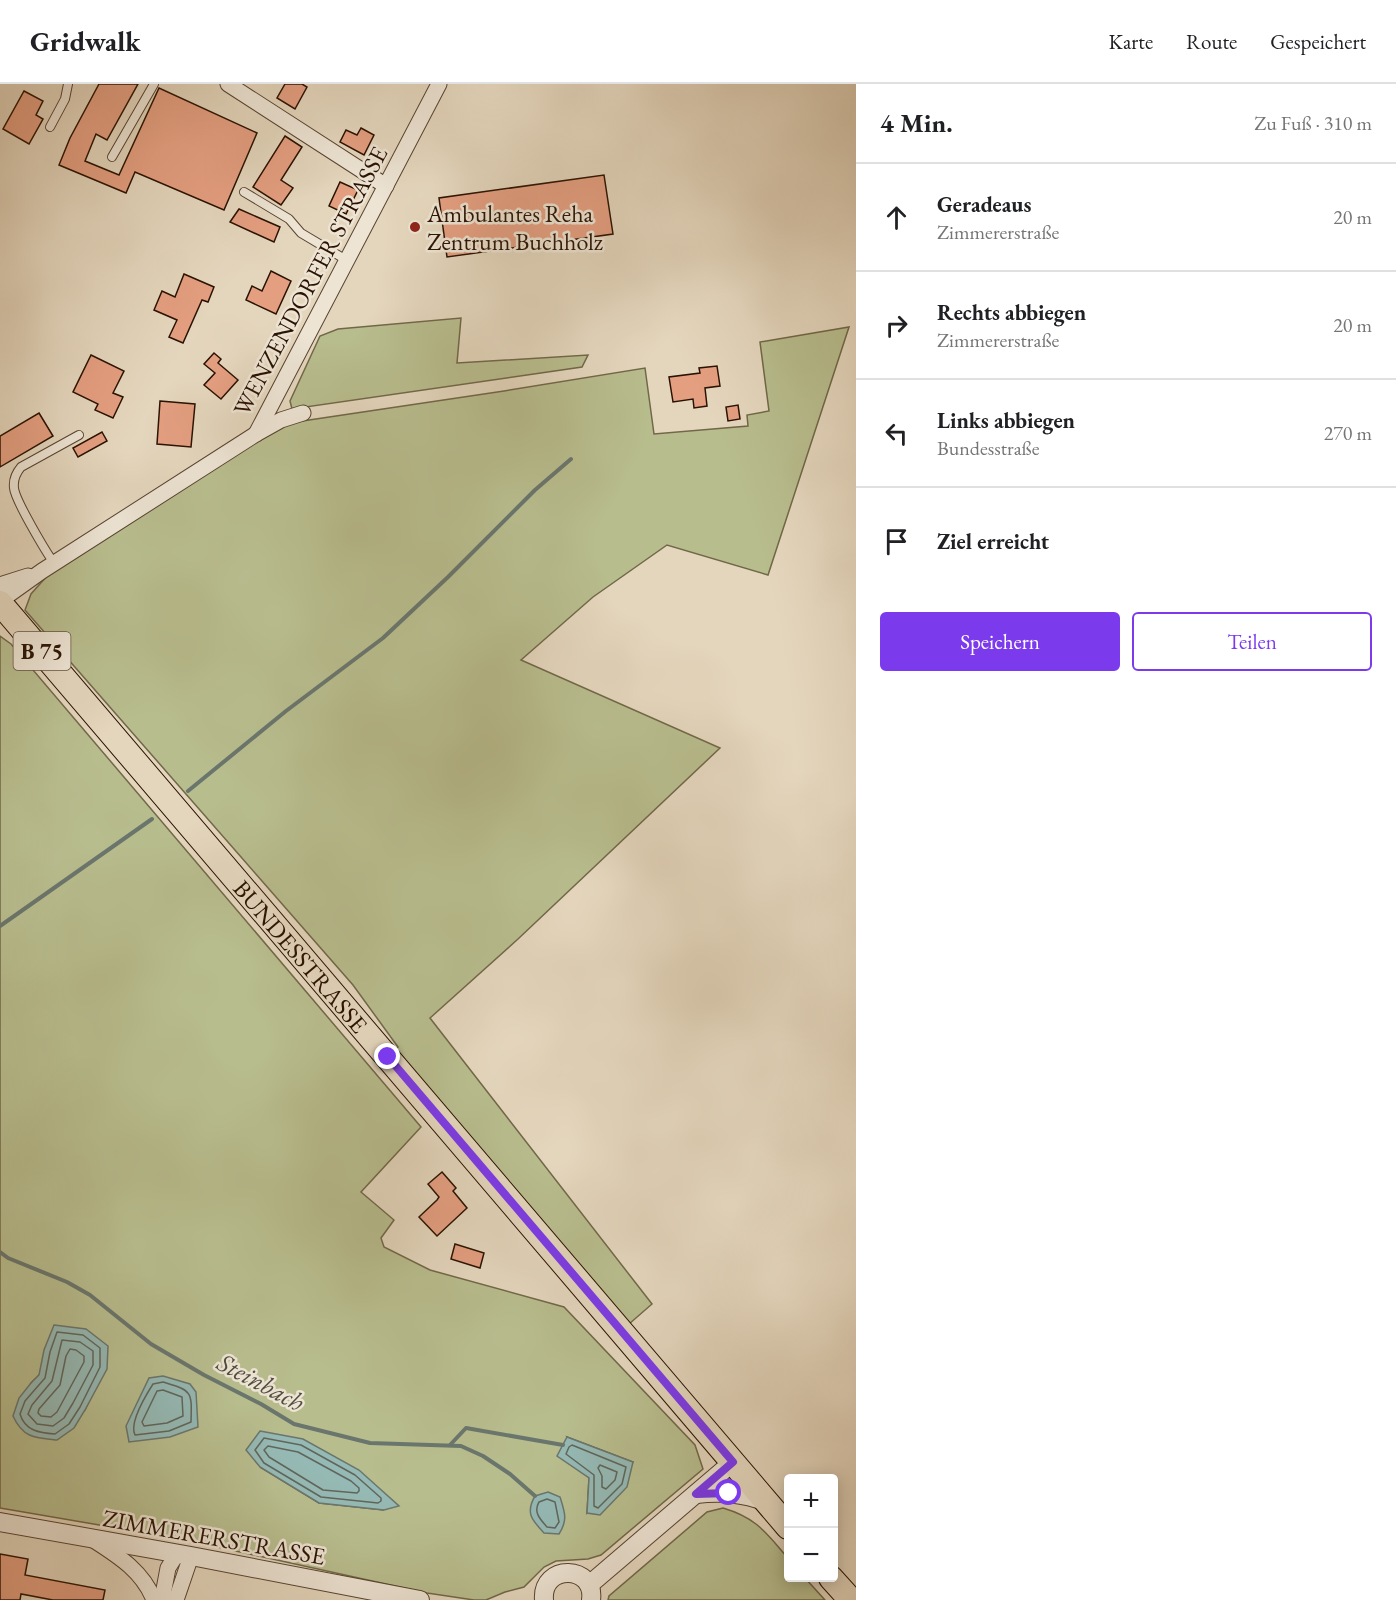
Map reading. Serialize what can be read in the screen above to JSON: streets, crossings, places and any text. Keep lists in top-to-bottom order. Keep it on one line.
{"streets":{"main road":["B 75","BUNDESSTRASSE"],"street":["WENZENDORFER STRASSE","ZIMMERERSTRASSE"]},"crossings":[["WENZENDORFER STRASSE","BUNDESSTRASSE"]],"water":["Steinbach"],"places":["Ambulantes Reha Zentrum Buchholz"],"page":{"header":"Gridwalk","nav":["Karte","Route","Gespeichert"],"heading":["4 Min.","Zu Fuß · 310 m"],"list":[["Geradeaus","Zimmererstraße","20 m"],["Rechts abbiegen","Zimmererstraße","20 m"],["Links abbiegen","Bundesstraße","270 m"],"Ziel erreicht"],"buttons":["Speichern","Teilen"],"map_buttons":["+","−"]}}
